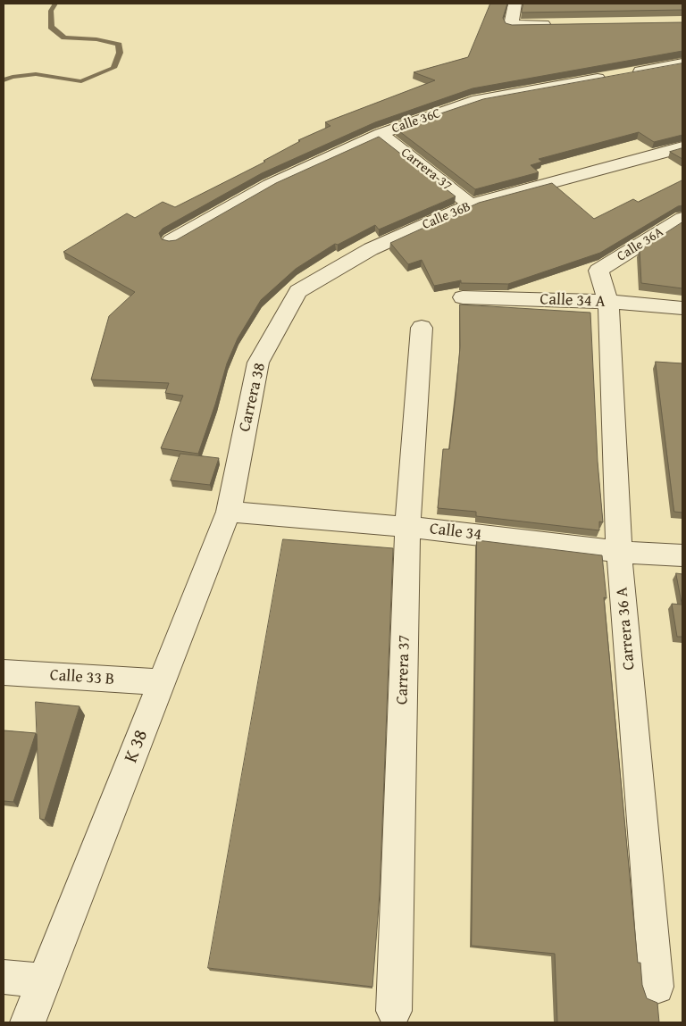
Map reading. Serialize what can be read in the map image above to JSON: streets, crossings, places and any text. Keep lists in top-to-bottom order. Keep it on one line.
{"streets":{"street":["Calle 36C","Carrera-37","Calle 36B","Calle 36A","Calle 34 A","Carrera 38","Calle 34","Carrera 36 A","Carrera 37","Calle 33 B","K 38"]},"crossings":[["Calle 36C","Carrera-37"],["Carrera-37","Calle 36B"],["Calle 36B","Carrera 38"],["Calle 36A","Carrera 36 A"],["Calle 34 A","Carrera 36 A"],["Carrera 38","Calle 34"],["Carrera 38","K 38"],["Calle 34","Carrera 36 A"],["Calle 34","Carrera 37"],["Calle 34","K 38"],["Calle 33 B","K 38"]]}
